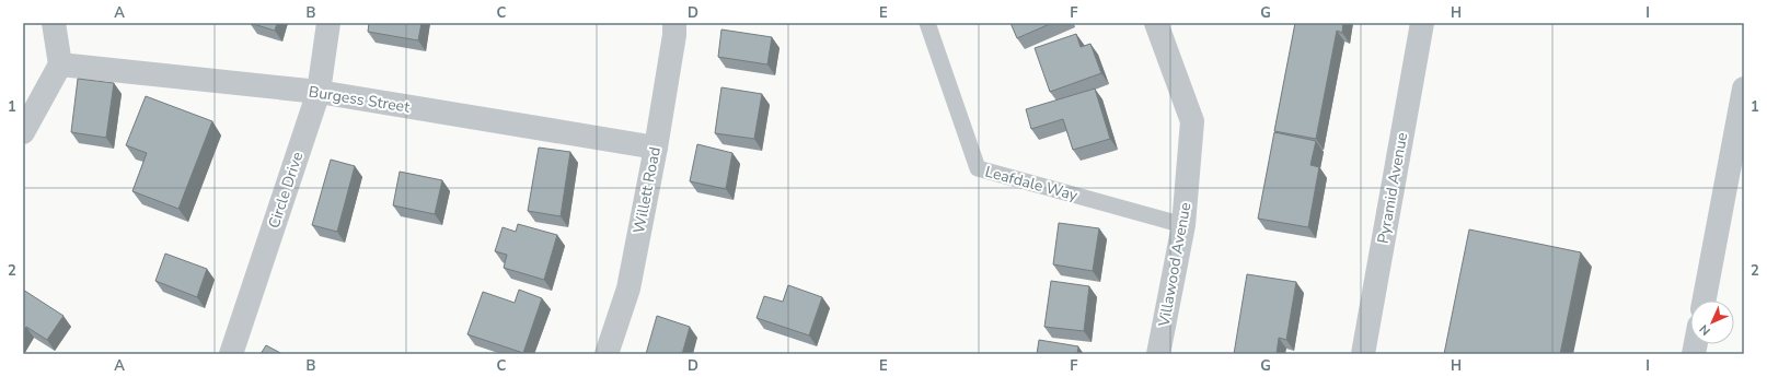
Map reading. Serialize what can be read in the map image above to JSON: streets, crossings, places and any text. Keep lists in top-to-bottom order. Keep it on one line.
{"streets":{"street":["Burgess Street","Pyramid Avenue","Circle Drive","Willett Road","Villawood Avenue"],"lane":["Leafdale Way"]},"crossings":[["Burgess Street","Circle Drive"],["Burgess Street","Willett Road"],["Leafdale Way","Villawood Avenue"]],"north":"bottom left","grid":{"columns":["A","B","C","D","E","F","G","H","I"],"rows":["1","2"]}}
